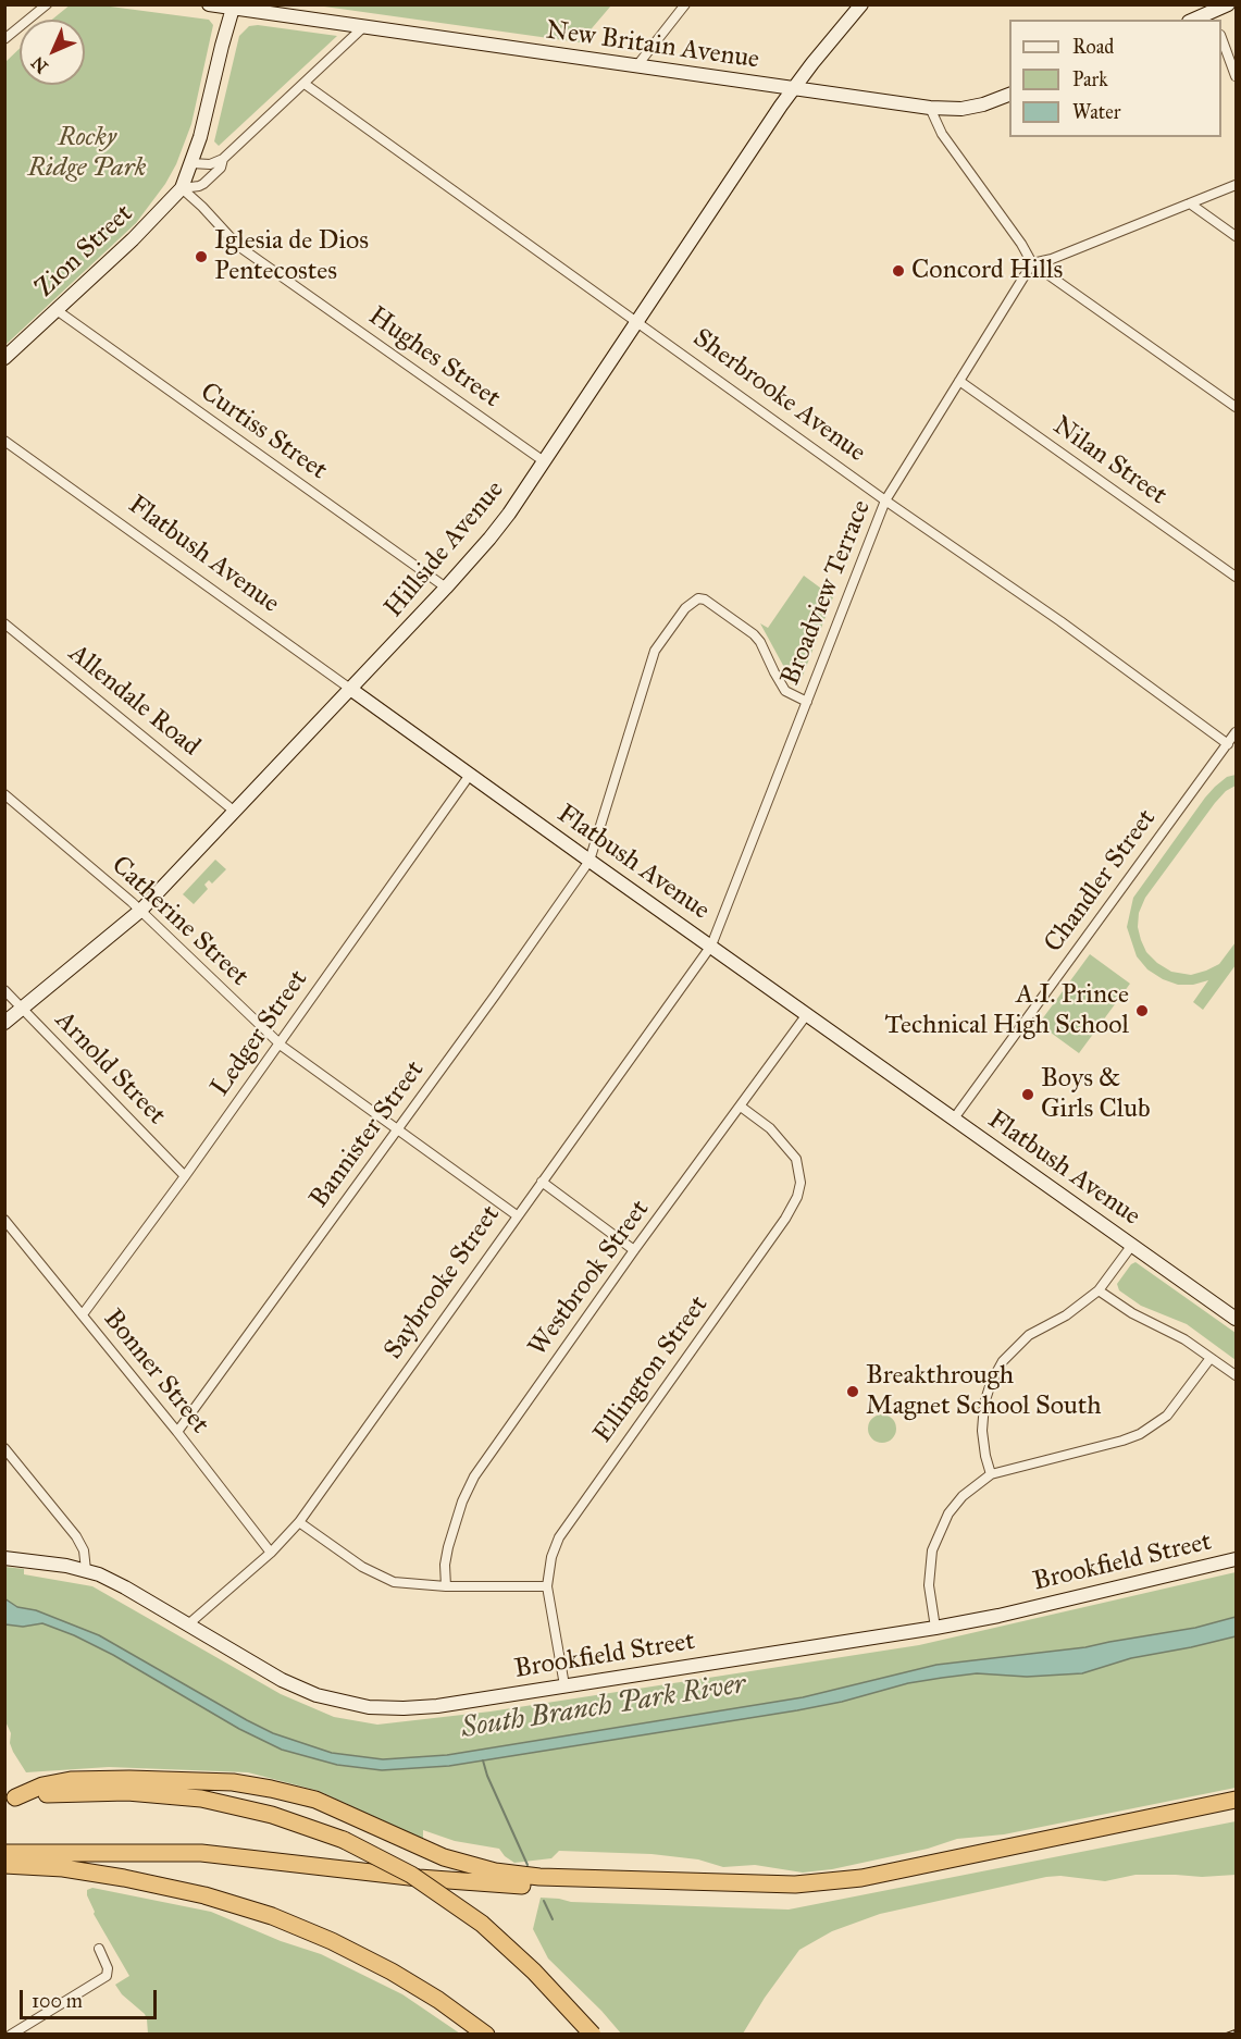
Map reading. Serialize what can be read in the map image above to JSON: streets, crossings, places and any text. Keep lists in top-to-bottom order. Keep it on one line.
{"streets":{"street":["New Britain Avenue","Zion Street","Hughes Street","Sherbrooke Avenue","Curtiss Street","Nilan Street","Hillside Avenue","Flatbush Avenue","Broadview Terrace","Allendale Road","Chandler Street","Catherine Street","Ledger Street","Arnold Street","Bannister Street","Westbrook Street","Saybrooke Street","Ellington Street","Bonner Street","Brookfield Street"]},"crossings":[["New Britain Avenue","Zion Street"],["New Britain Avenue","Hillside Avenue"],["Zion Street","Hughes Street"],["Zion Street","Sherbrooke Avenue"],["Zion Street","Curtiss Street"],["Hughes Street","Hillside Avenue"],["Sherbrooke Avenue","Hillside Avenue"],["Sherbrooke Avenue","Broadview Terrace"],["Sherbrooke Avenue","Chandler Street"],["Curtiss Street","Hillside Avenue"],["Nilan Street","Broadview Terrace"],["Hillside Avenue","Flatbush Avenue"],["Hillside Avenue","Allendale Road"],["Hillside Avenue","Catherine Street"],["Hillside Avenue","Arnold Street"],["Flatbush Avenue","Broadview Terrace"],["Flatbush Avenue","Chandler Street"],["Flatbush Avenue","Ledger Street"],["Flatbush Avenue","Bannister Street"],["Flatbush Avenue","Westbrook Street"],["Flatbush Avenue","Saybrooke Street"],["Broadview Terrace","Bannister Street"],["Broadview Terrace","Saybrooke Street"],["Catherine Street","Ledger Street"],["Catherine Street","Bannister Street"],["Catherine Street","Saybrooke Street"],["Ledger Street","Arnold Street"],["Ledger Street","Bonner Street"],["Bannister Street","Bonner Street"],["Westbrook Street","Ellington Street"],["Saybrooke Street","Bonner Street"],["Saybrooke Street","Brookfield Street"],["Ellington Street","Brookfield Street"]],"water":["South Branch Park River"],"parks":["Rocky Ridge Park"],"places":["Iglesia de Dios Pentecostes","Concord Hills","A.I. Prince Technical High School","Boys & Girls Club","Breakthrough Magnet School South"],"legend":["Road","Park","Water"],"scale_bar":"100 m","north":"bottom left"}
